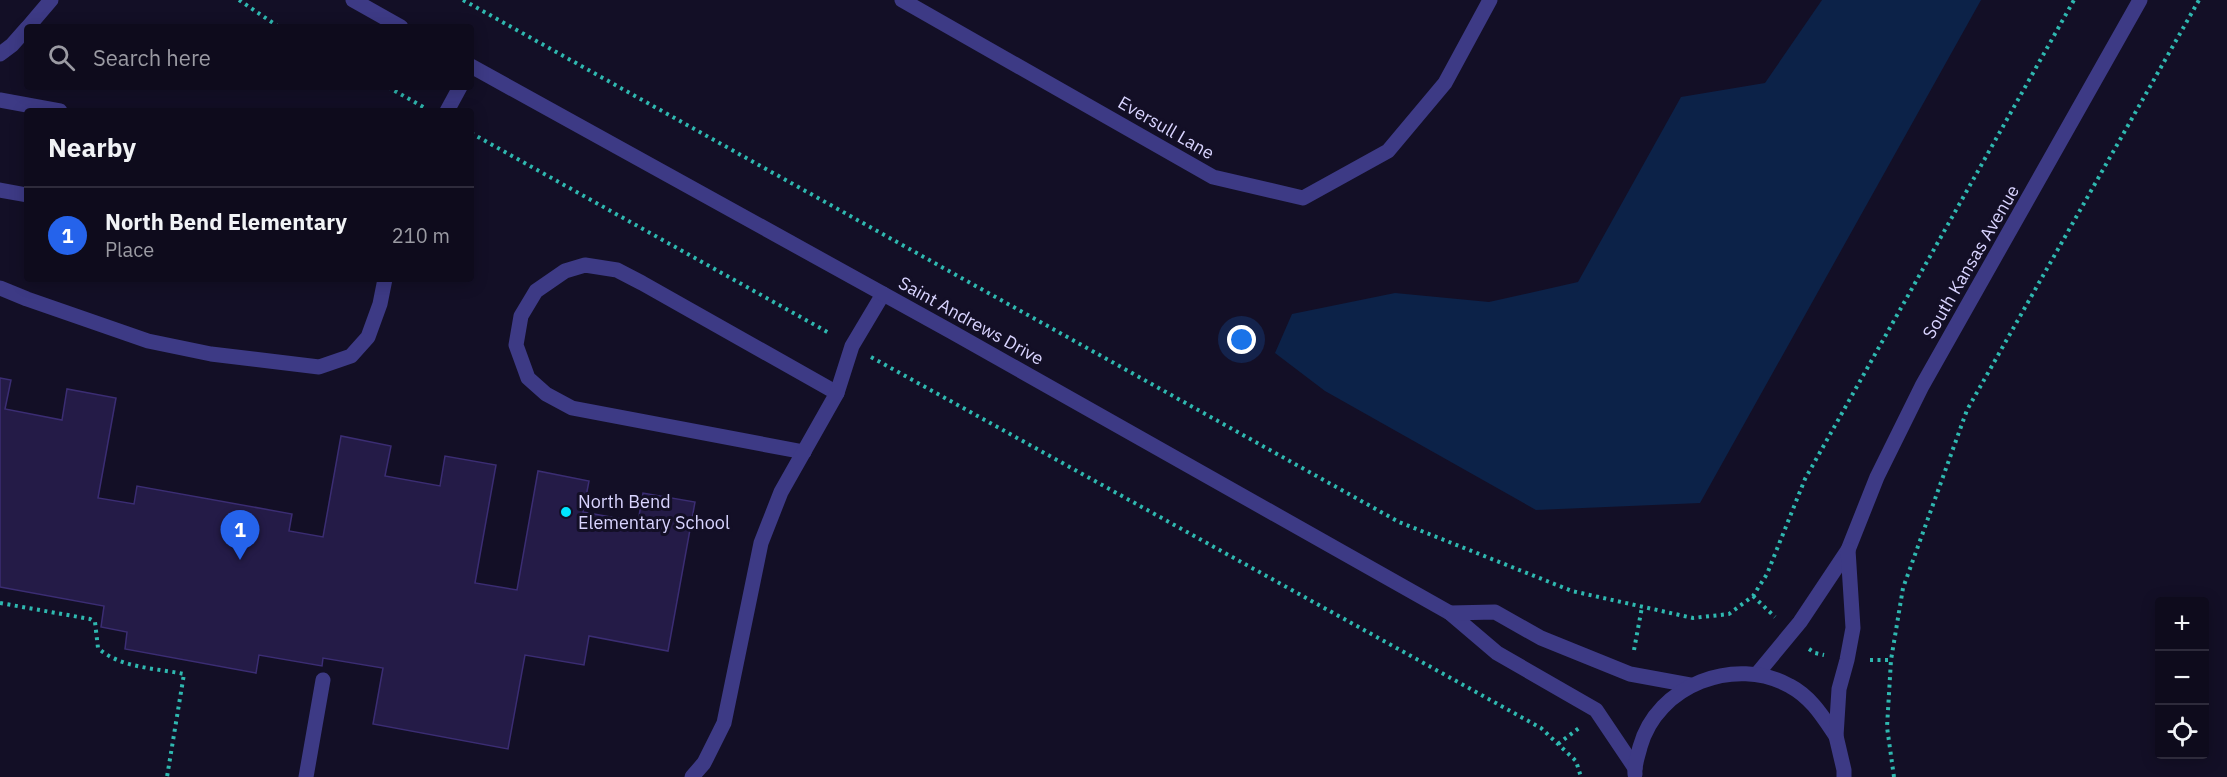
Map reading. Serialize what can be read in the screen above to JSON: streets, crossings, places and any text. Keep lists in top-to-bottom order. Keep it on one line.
{"streets":{"street":["Eversull Lane","South Kansas Avenue","Saint Andrews Drive"]},"crossings":[["South Kansas Avenue","Saint Andrews Drive"]],"places":["North Bend Elementary School"],"page":{"search":"Search here","heading":"Nearby","list":[{"mark":"1","name":"North Bend Elementary","note":"Place","value":"210 m"}],"pins":"1","map_buttons":["+","−"]}}
